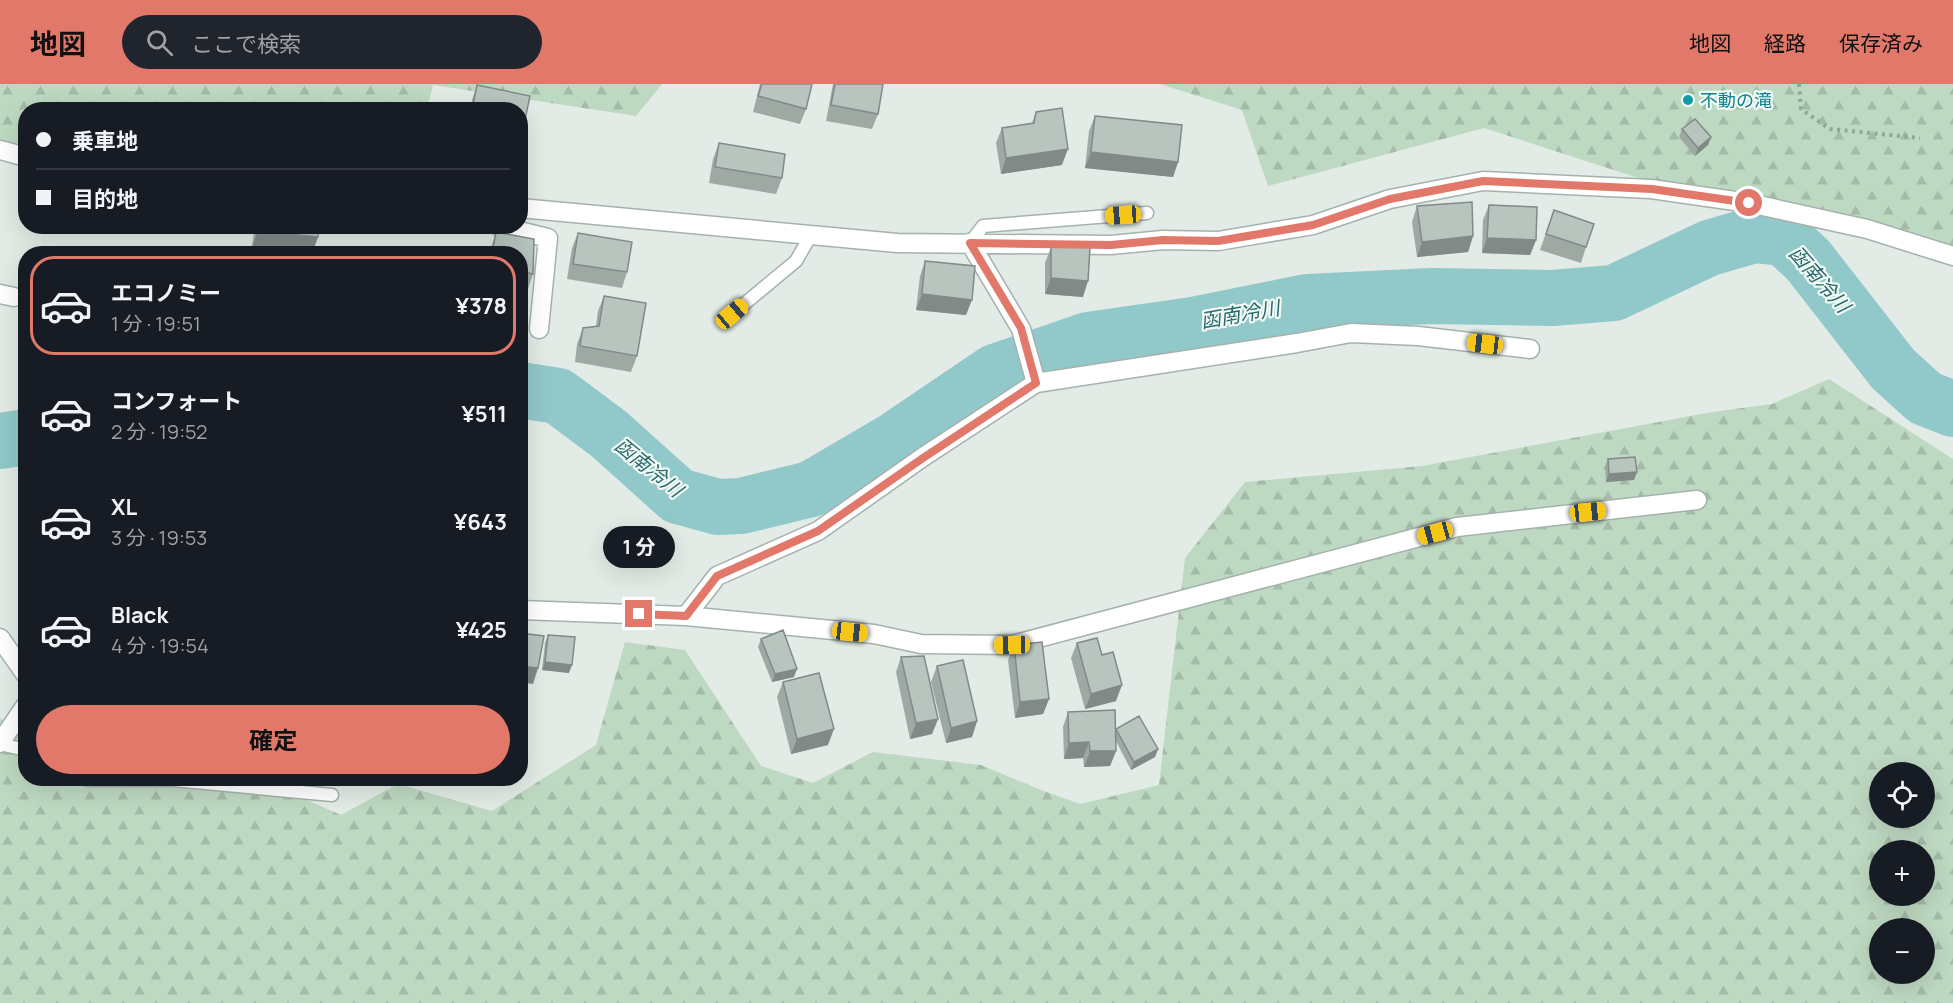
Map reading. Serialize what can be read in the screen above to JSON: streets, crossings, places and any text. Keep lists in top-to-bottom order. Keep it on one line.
{"water":["函南冷川"],"places":["不動の滝"],"page":{"header":"地図","search":"ここで検索","nav":["地図","経路","保存済み"],"banner":["乗車地","目的地"],"list":[{"name":"エコノミー","note":"1 分 · 19:51","value":"¥378"},{"name":"コンフォート","note":"2 分 · 19:52","value":"¥511"},{"name":"XL","note":"3 分 · 19:53","value":"¥643"},{"name":"Black","note":"4 分 · 19:54","value":"¥425"}],"bubble":"1 分","buttons":"確定","map_buttons":["+","−"]}}
